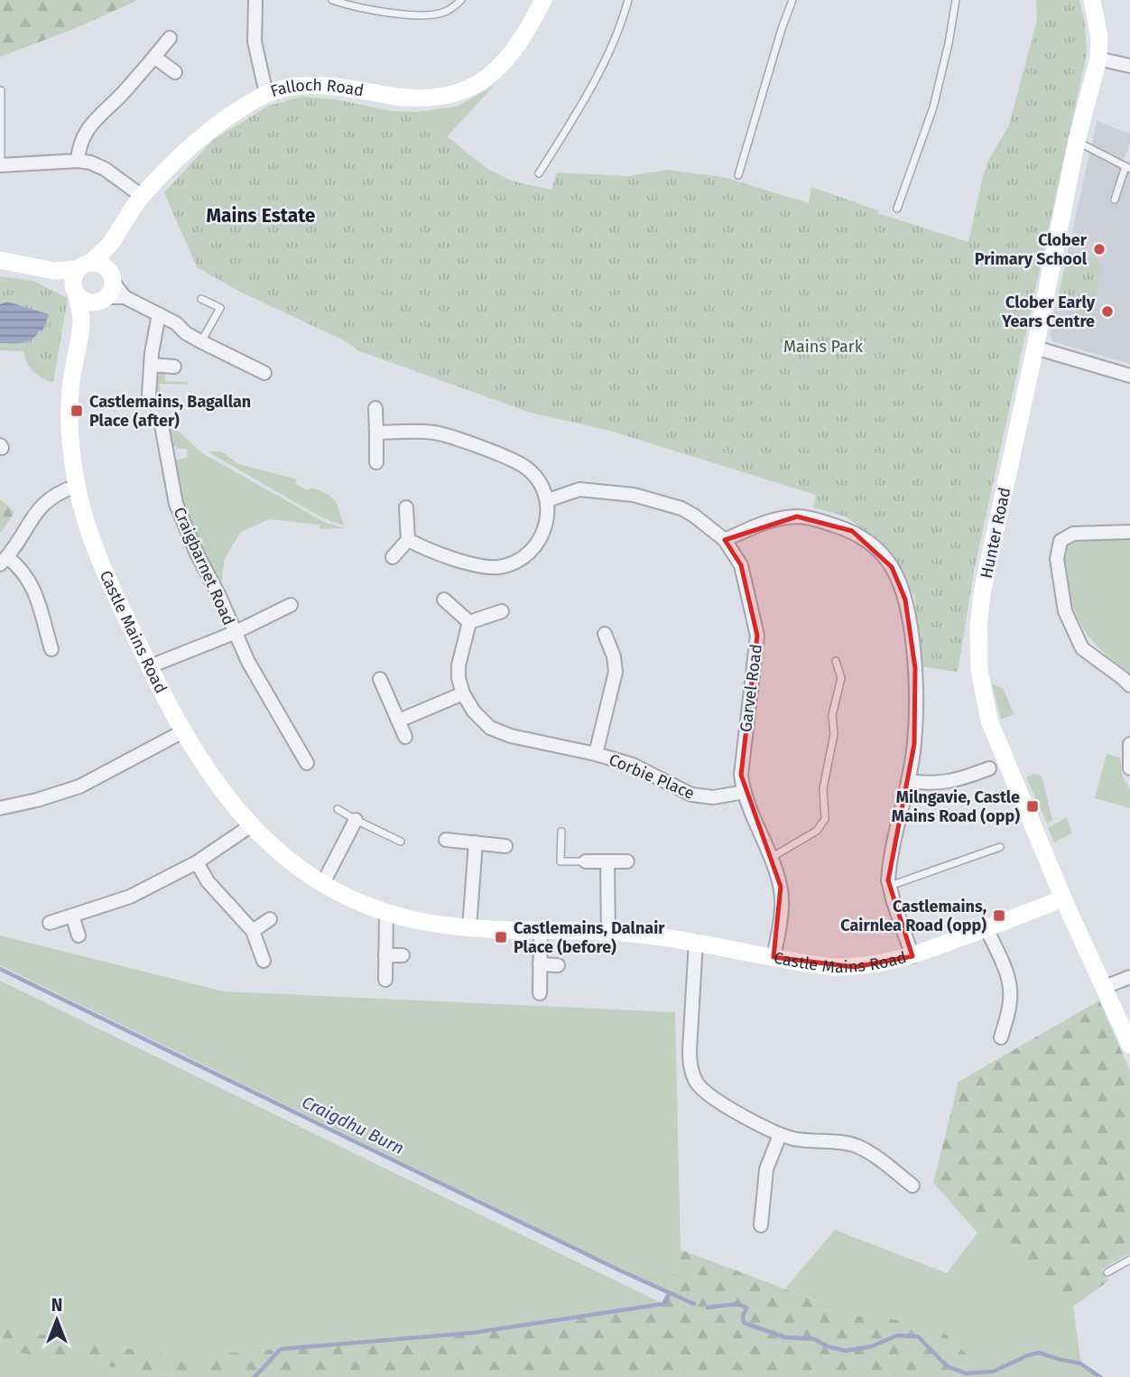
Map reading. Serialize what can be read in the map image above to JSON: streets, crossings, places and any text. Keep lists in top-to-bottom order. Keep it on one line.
{"streets":{"street":["Falloch Road","Hunter Road","Craigbarnet Road","Castle Mains Road","Garvel Road","Corbie Place"]},"crossings":[["Falloch Road","Castle Mains Road"],["Hunter Road","Castle Mains Road"],["Craigbarnet Road","Castle Mains Road"],["Castle Mains Road","Garvel Road"],["Garvel Road","Corbie Place"]],"districts":["Mains Estate"],"water":["Craigdhu Burn"],"parks":["Mains Park"],"places":{"other":["Clober Primary School","Clober Early Years Centre"],"transit":["Castlemains, Bagallan Place (after)","Milngavie, Castle Mains Road (opp)","Castlemains, Cairnlea Road (opp)","Castlemains, Dalnair Place (before)"]},"north":"top"}
